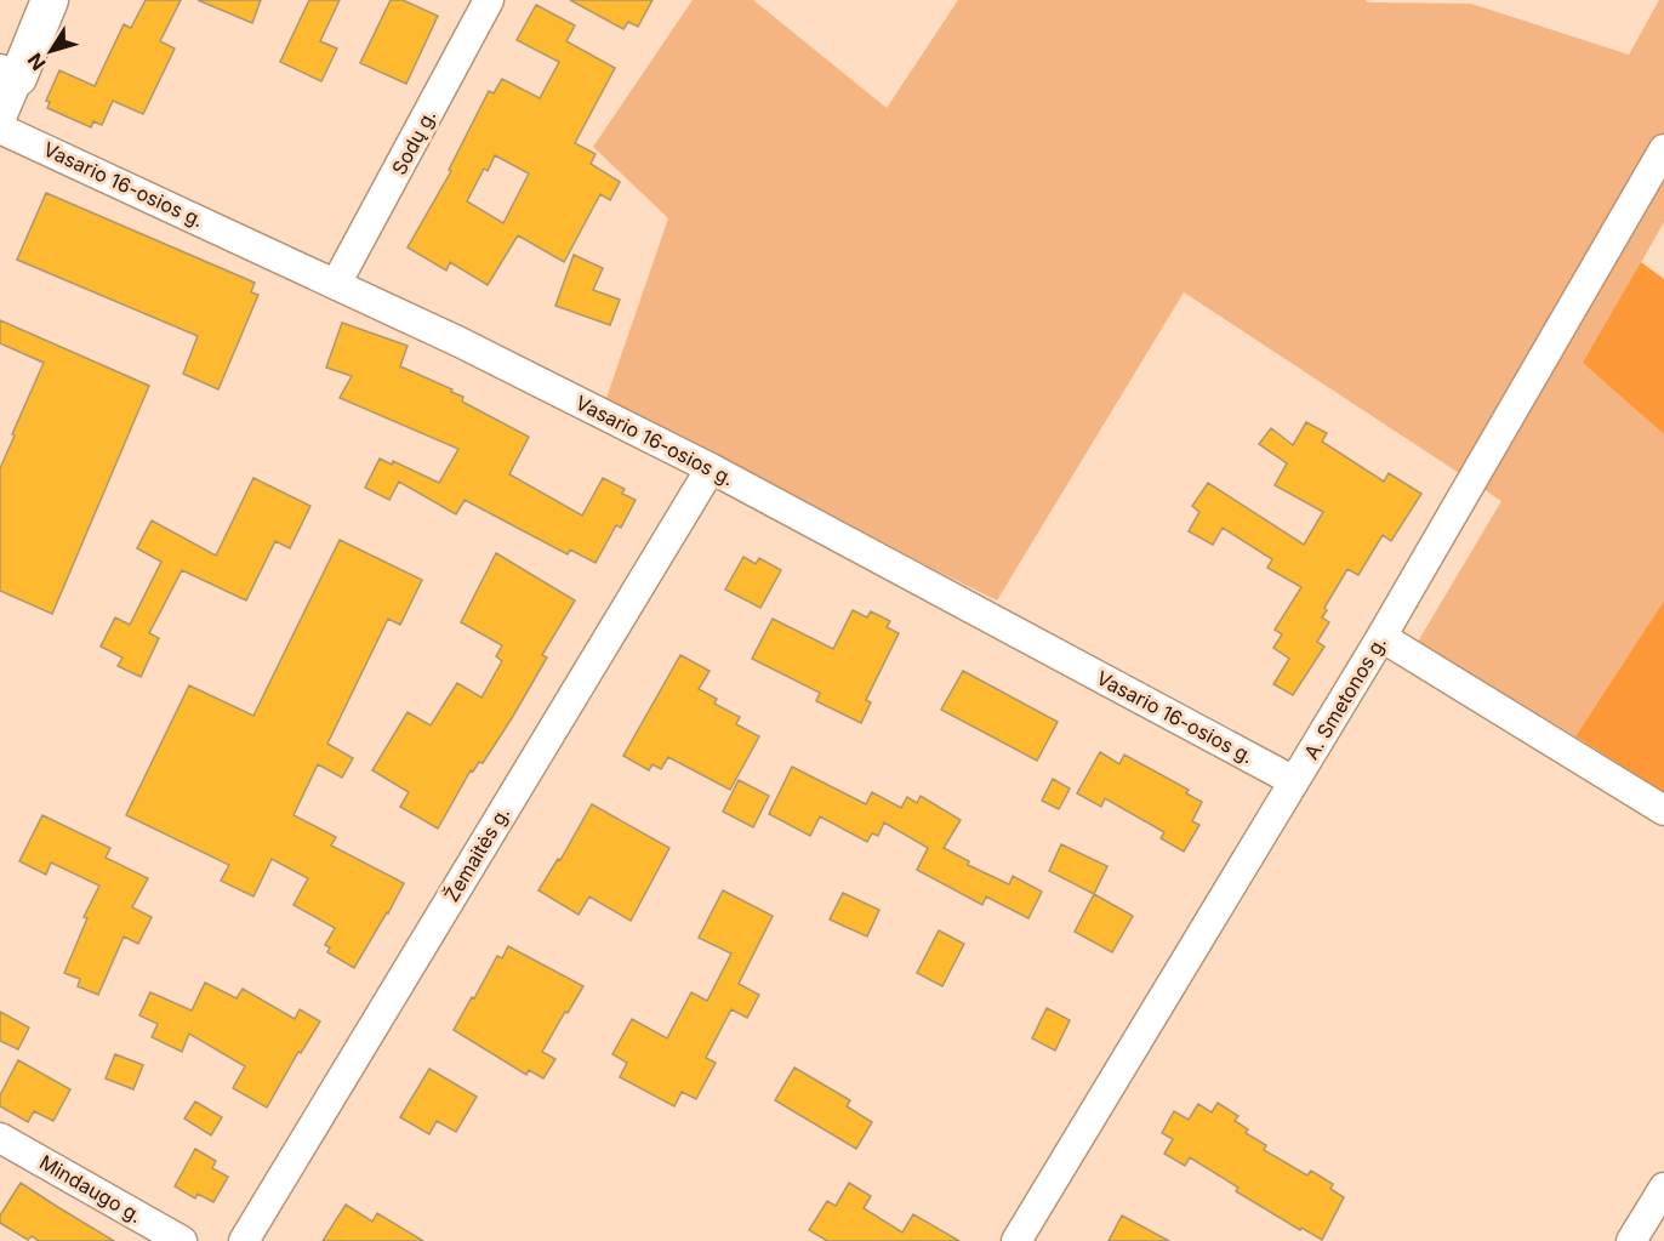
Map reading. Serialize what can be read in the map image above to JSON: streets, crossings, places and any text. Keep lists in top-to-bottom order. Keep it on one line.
{"streets":{"street":["Sodų g.","Vasario 16-osios g.","A. Smetonos g.","Žemaitės g.","Mindaugo g."]},"crossings":[["Sodų g.","Vasario 16-osios g."],["Vasario 16-osios g.","A. Smetonos g."],["Vasario 16-osios g.","Žemaitės g."]],"north":"bottom left"}
